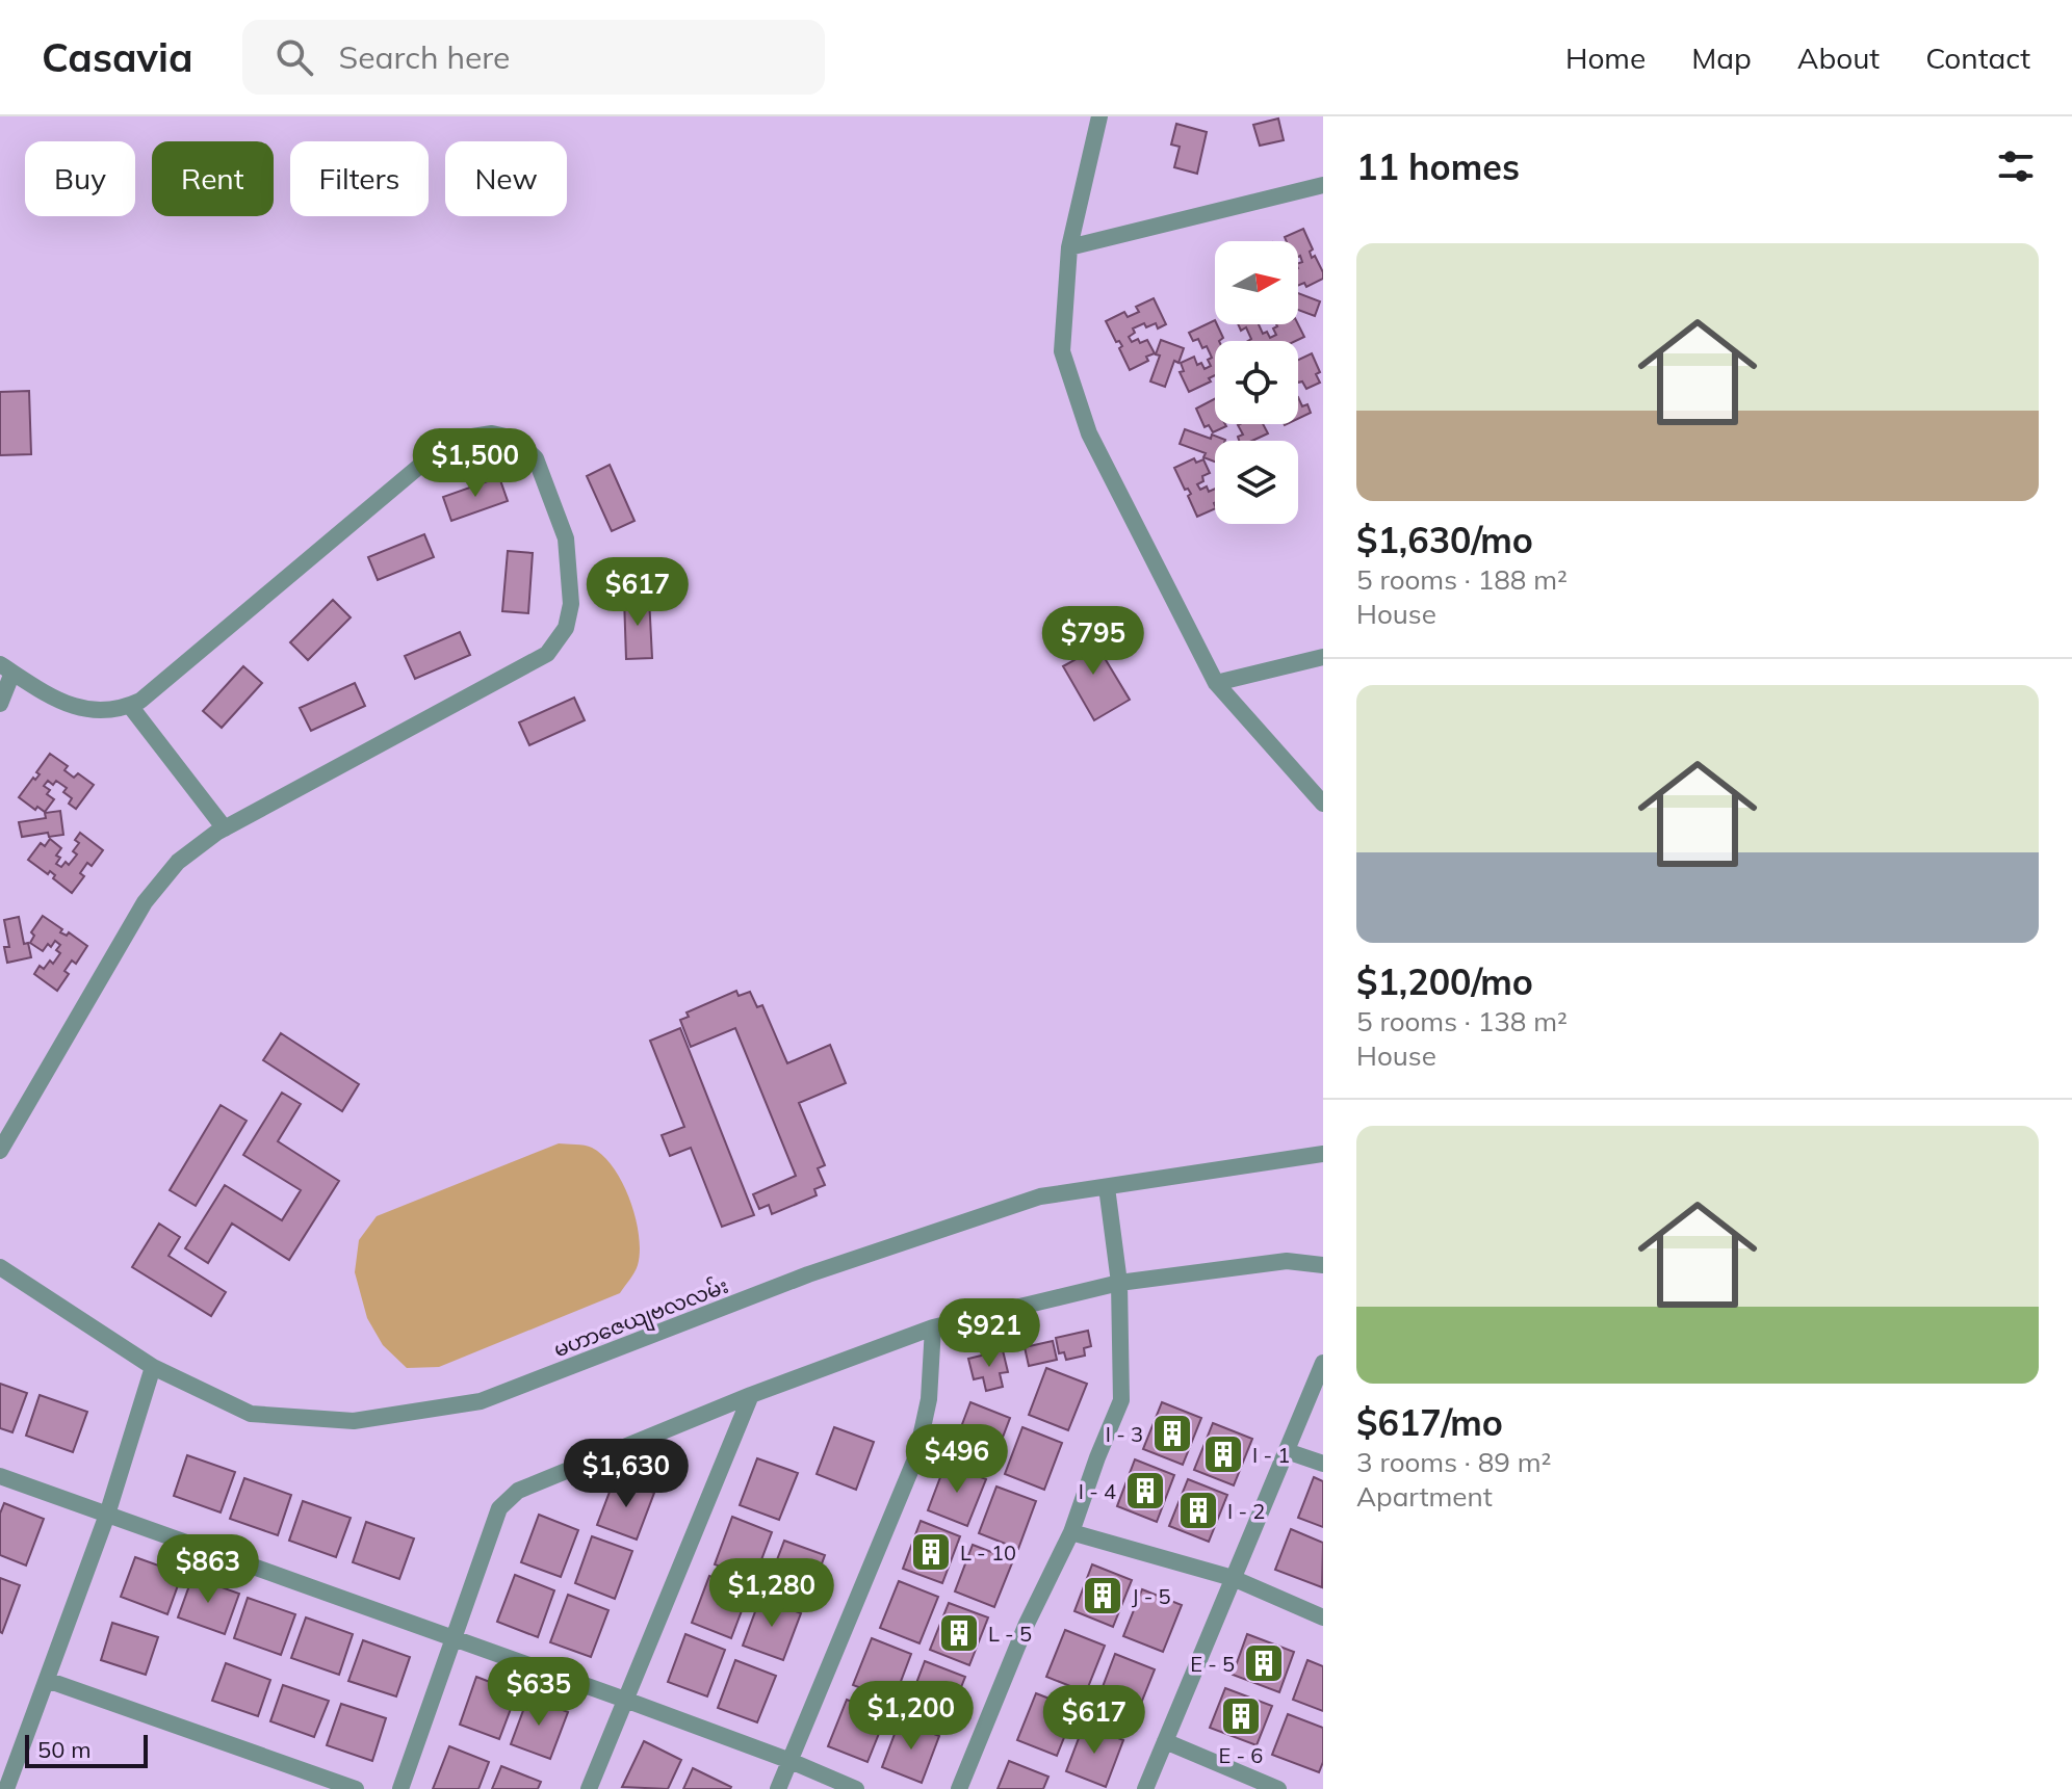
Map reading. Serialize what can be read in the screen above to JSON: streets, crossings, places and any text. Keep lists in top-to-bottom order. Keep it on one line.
{"streets":{"street":["မဟာဇေယျဗလလမ်း"]},"places":{"building":["I - 3","I - 1","I - 4","I - 2","L - 10","J - 5","L - 5","E - 5","E - 6"]},"scale_bar":"50 m","north":"right","page":{"header":"Casavia","search":"Search here","nav":["Home","Map","About","Contact"],"heading":"11 homes","chip":["Buy","Rent","Filters","New"],"list":[{"name":"$1,630/mo","note":"5 rooms · 188 m² · House"},{"name":"$1,200/mo","note":"5 rooms · 138 m² · House"},{"name":"$617/mo","note":"3 rooms · 89 m² · Apartment"}],"price":["$1,500","$617","$795","$921","$496","$1,630","$863","$1,280","$635","$1,200","$617"],"scale":"50 m"}}
